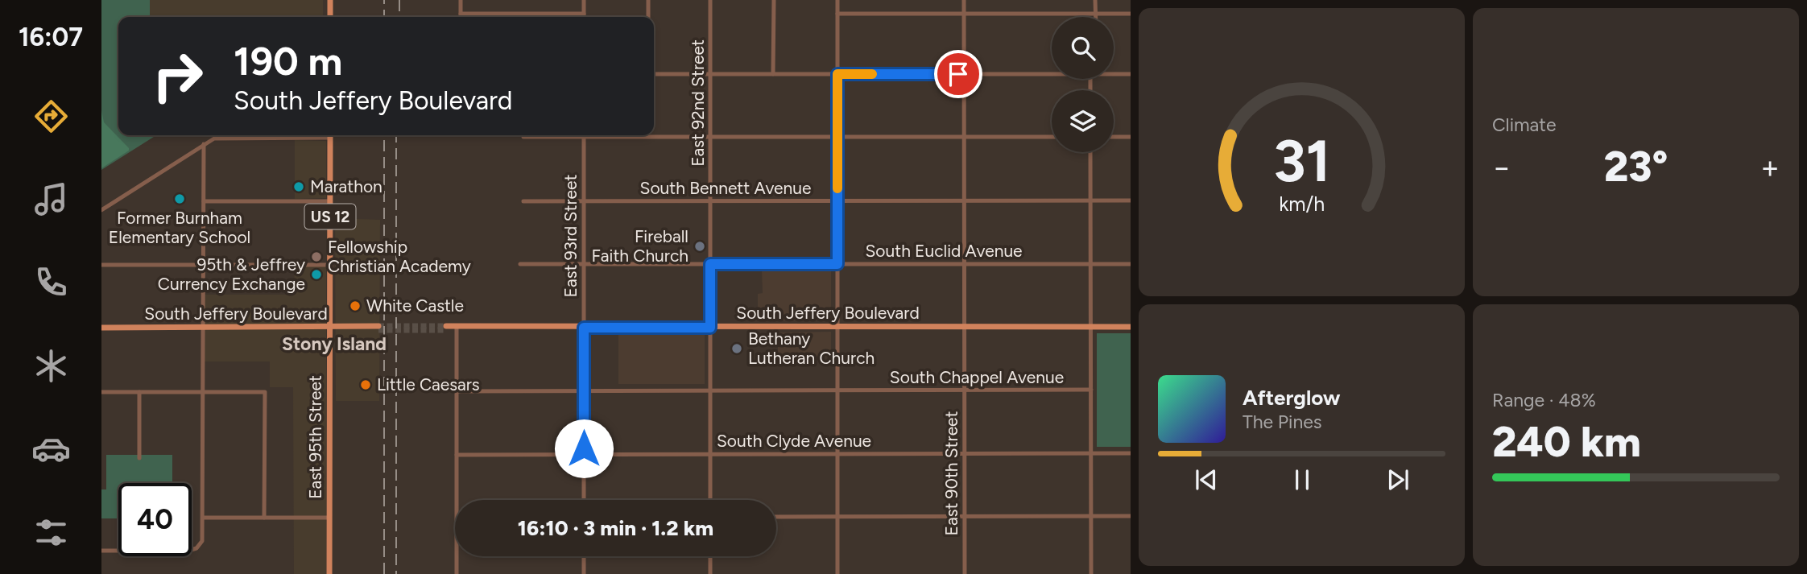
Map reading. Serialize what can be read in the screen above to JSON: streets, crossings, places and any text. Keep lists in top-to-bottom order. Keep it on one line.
{"streets":{"main road":["US 12","South Jeffery Boulevard","East 95th Street"],"street":["East 92nd Street","South Bennett Avenue","East 93rd Street","South Euclid Avenue","South Chappel Avenue","South Clyde Avenue","East 90th Street"]},"crossings":[["East 92nd Street","South Bennett Avenue"],["East 92nd Street","South Euclid Avenue"],["East 92nd Street","South Jeffery Boulevard"],["East 92nd Street","South Chappel Avenue"],["East 92nd Street","South Clyde Avenue"],["South Bennett Avenue","East 93rd Street"],["South Bennett Avenue","East 90th Street"],["East 93rd Street","South Euclid Avenue"],["East 93rd Street","South Jeffery Boulevard"],["East 93rd Street","South Chappel Avenue"],["East 93rd Street","South Clyde Avenue"],["South Euclid Avenue","East 90th Street"],["South Jeffery Boulevard","East 95th Street"],["South Jeffery Boulevard","East 90th Street"],["South Chappel Avenue","East 90th Street"],["South Clyde Avenue","East 90th Street"]],"districts":["Stony Island"],"places":["Marathon","Former Burnham Elementary School","Fireball Faith Church","Fellowship Christian Academy","95th & Jeffrey Currency Exchange","White Castle","Bethany Lutheran Church","Little Caesars"],"page":{"tabs":"16:07","tile":["Climate",["Range · 48%","240 km"]],"turn":["190 m","South Jeffery Boulevard"],"heat":["−","23°","+"],"song":["Afterglow","The Pines"],"limit":"40","trip":"16:10 · 3 min · 1.2 km","gauge":["31","km/h"]}}
